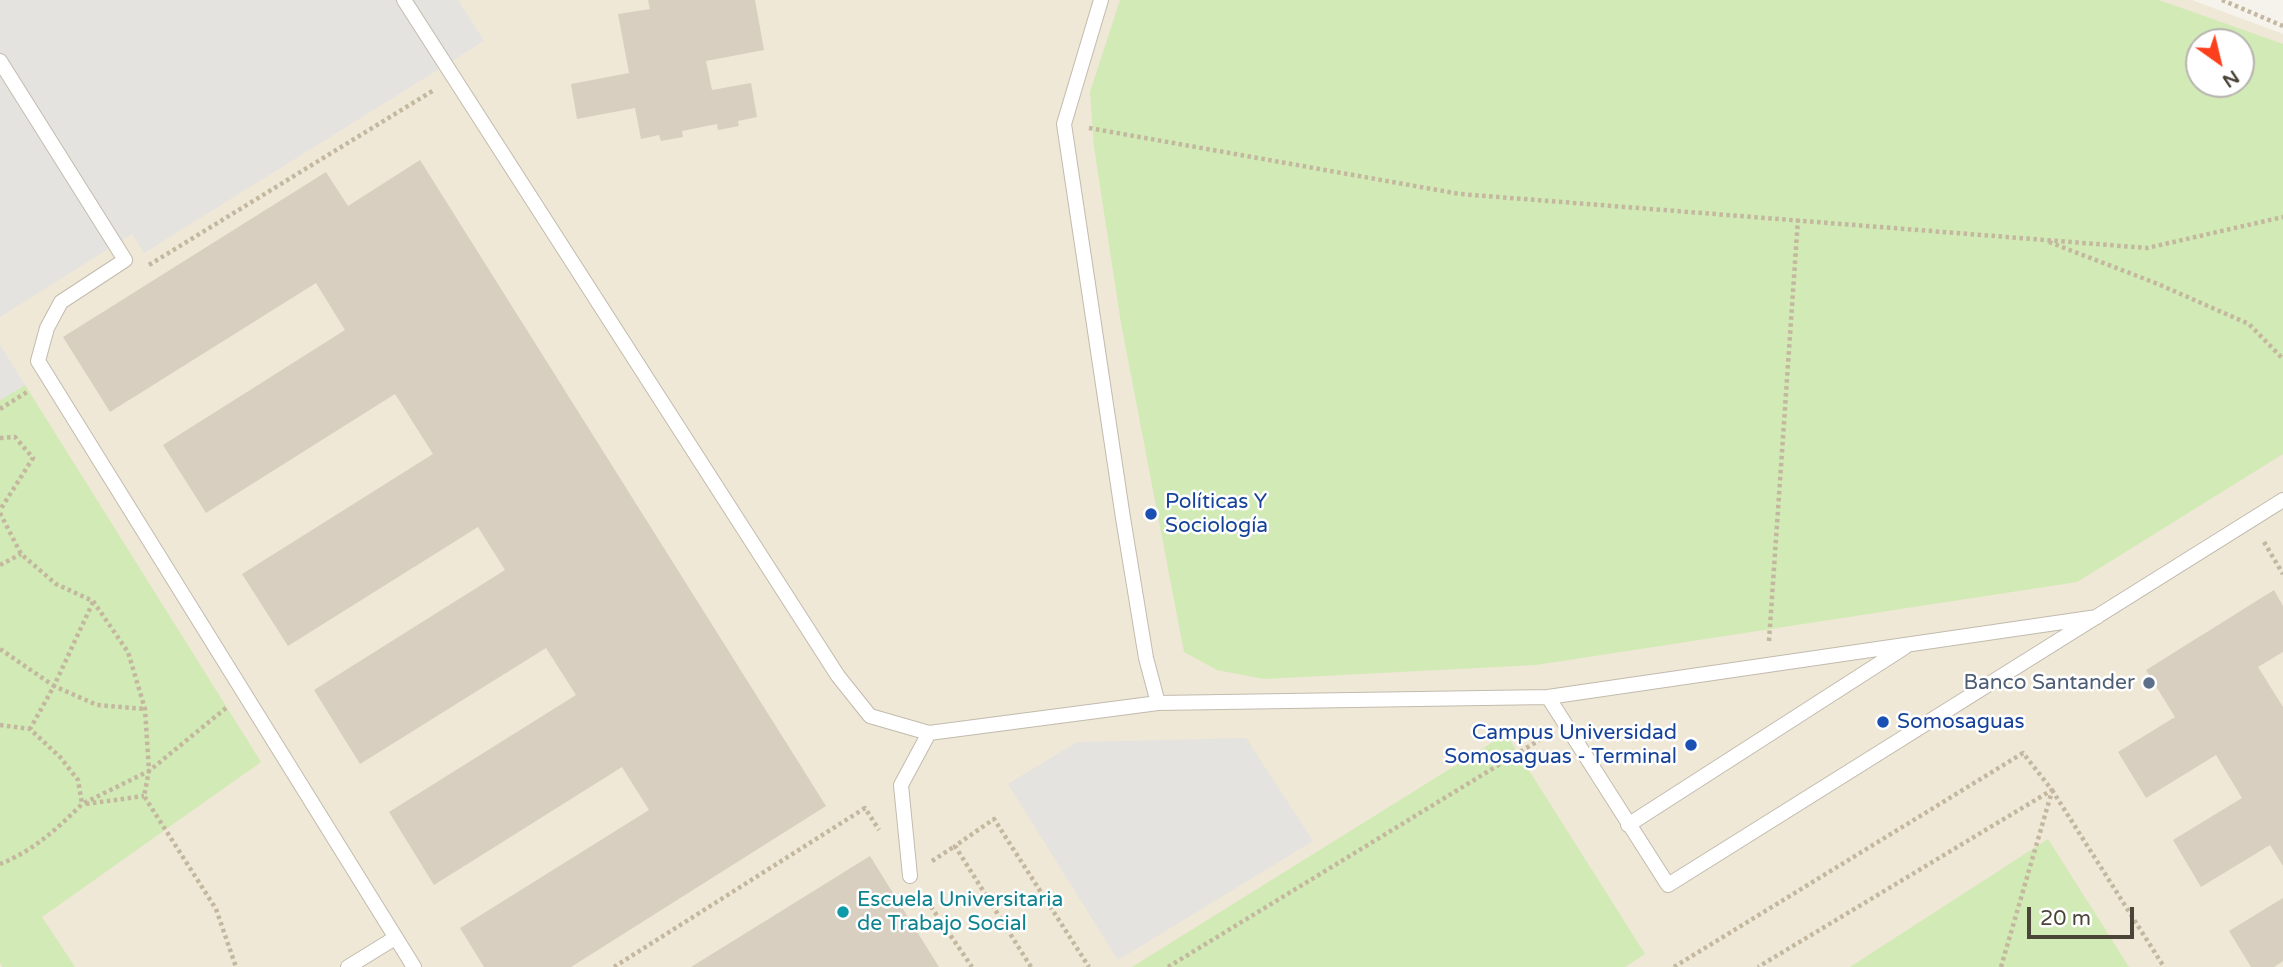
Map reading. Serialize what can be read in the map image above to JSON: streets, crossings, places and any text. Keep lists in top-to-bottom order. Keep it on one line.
{"places":["Políticas Y Sociología","Banco Santander","Somosaguas","Campus Universidad Somosaguas - Terminal","Escuela Universitaria de Trabajo Social"],"scale_bar":"20 m","north":"bottom right"}
